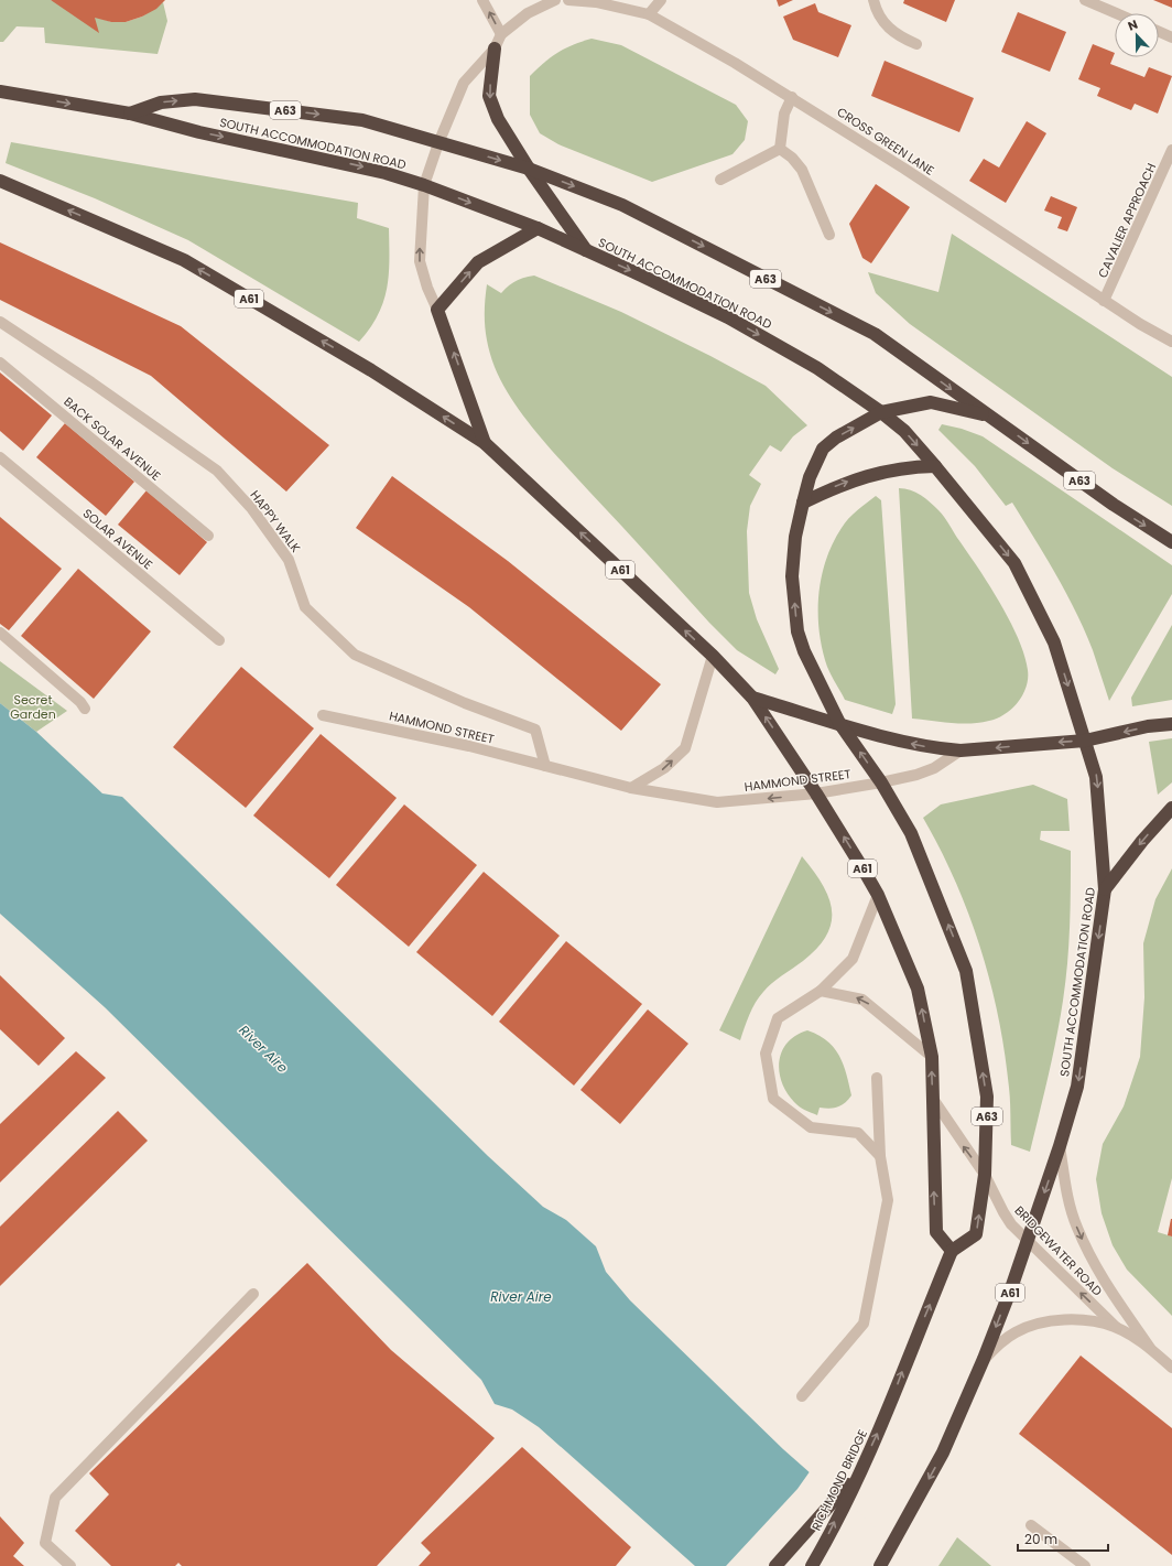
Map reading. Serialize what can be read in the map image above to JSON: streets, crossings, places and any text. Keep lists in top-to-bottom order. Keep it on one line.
{"streets":{"highway":["A63","SOUTH ACCOMMODATION ROAD","A61","RICHMOND BRIDGE"],"street":["CROSS GREEN LANE","CAVALIER APPROACH","BACK SOLAR AVENUE","HAPPY WALK","SOLAR AVENUE","HAMMOND STREET","BRIDGEWATER ROAD"]},"crossings":[["A63","SOUTH ACCOMMODATION ROAD"],["A63","A61"],["A63","HAMMOND STREET"],["A63","BRIDGEWATER ROAD"],["A63","RICHMOND BRIDGE"],["CROSS GREEN LANE","CAVALIER APPROACH"],["SOUTH ACCOMMODATION ROAD","BRIDGEWATER ROAD"],["A61","HAMMOND STREET"],["A61","BRIDGEWATER ROAD"],["A61","RICHMOND BRIDGE"],["HAPPY WALK","HAMMOND STREET"]],"water":["River Aire"],"parks":["Secret Garden"],"scale_bar":"20 m","north":"top"}
